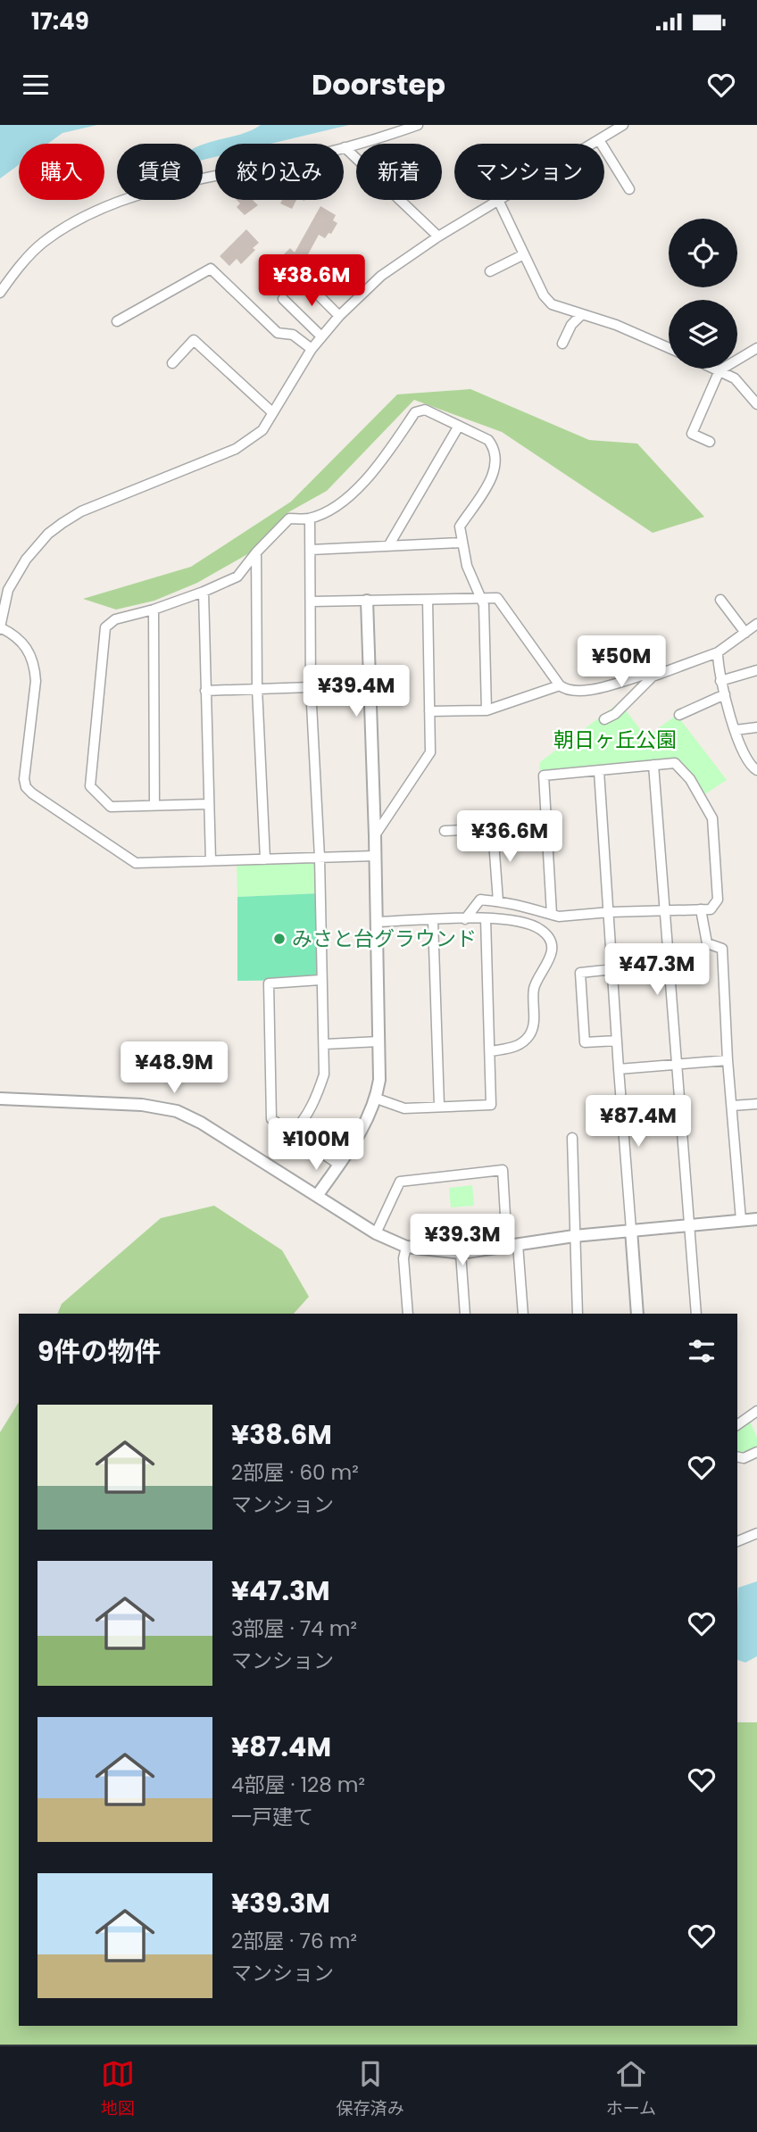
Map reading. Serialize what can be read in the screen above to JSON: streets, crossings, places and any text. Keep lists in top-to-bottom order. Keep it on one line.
{"parks":["朝日ヶ丘公園"],"places":["みさと台グラウンド"],"page":{"status":"17:49","header":"Doorstep","chip":["購入","賃貸","絞り込み","新着","マンション"],"price":["¥38.6M","¥50M","¥39.4M","¥36.6M","¥47.3M","¥48.9M","¥87.4M","¥100M","¥39.3M"],"heading":"9件の物件","list":[{"name":"¥38.6M","note":"2部屋 · 60 m² · マンション"},{"name":"¥47.3M","note":"3部屋 · 74 m² · マンション"},{"name":"¥87.4M","note":"4部屋 · 128 m² · 一戸建て"},{"name":"¥39.3M","note":"2部屋 · 76 m² · マンション"}],"tabs":["地図","保存済み","ホーム"]}}
